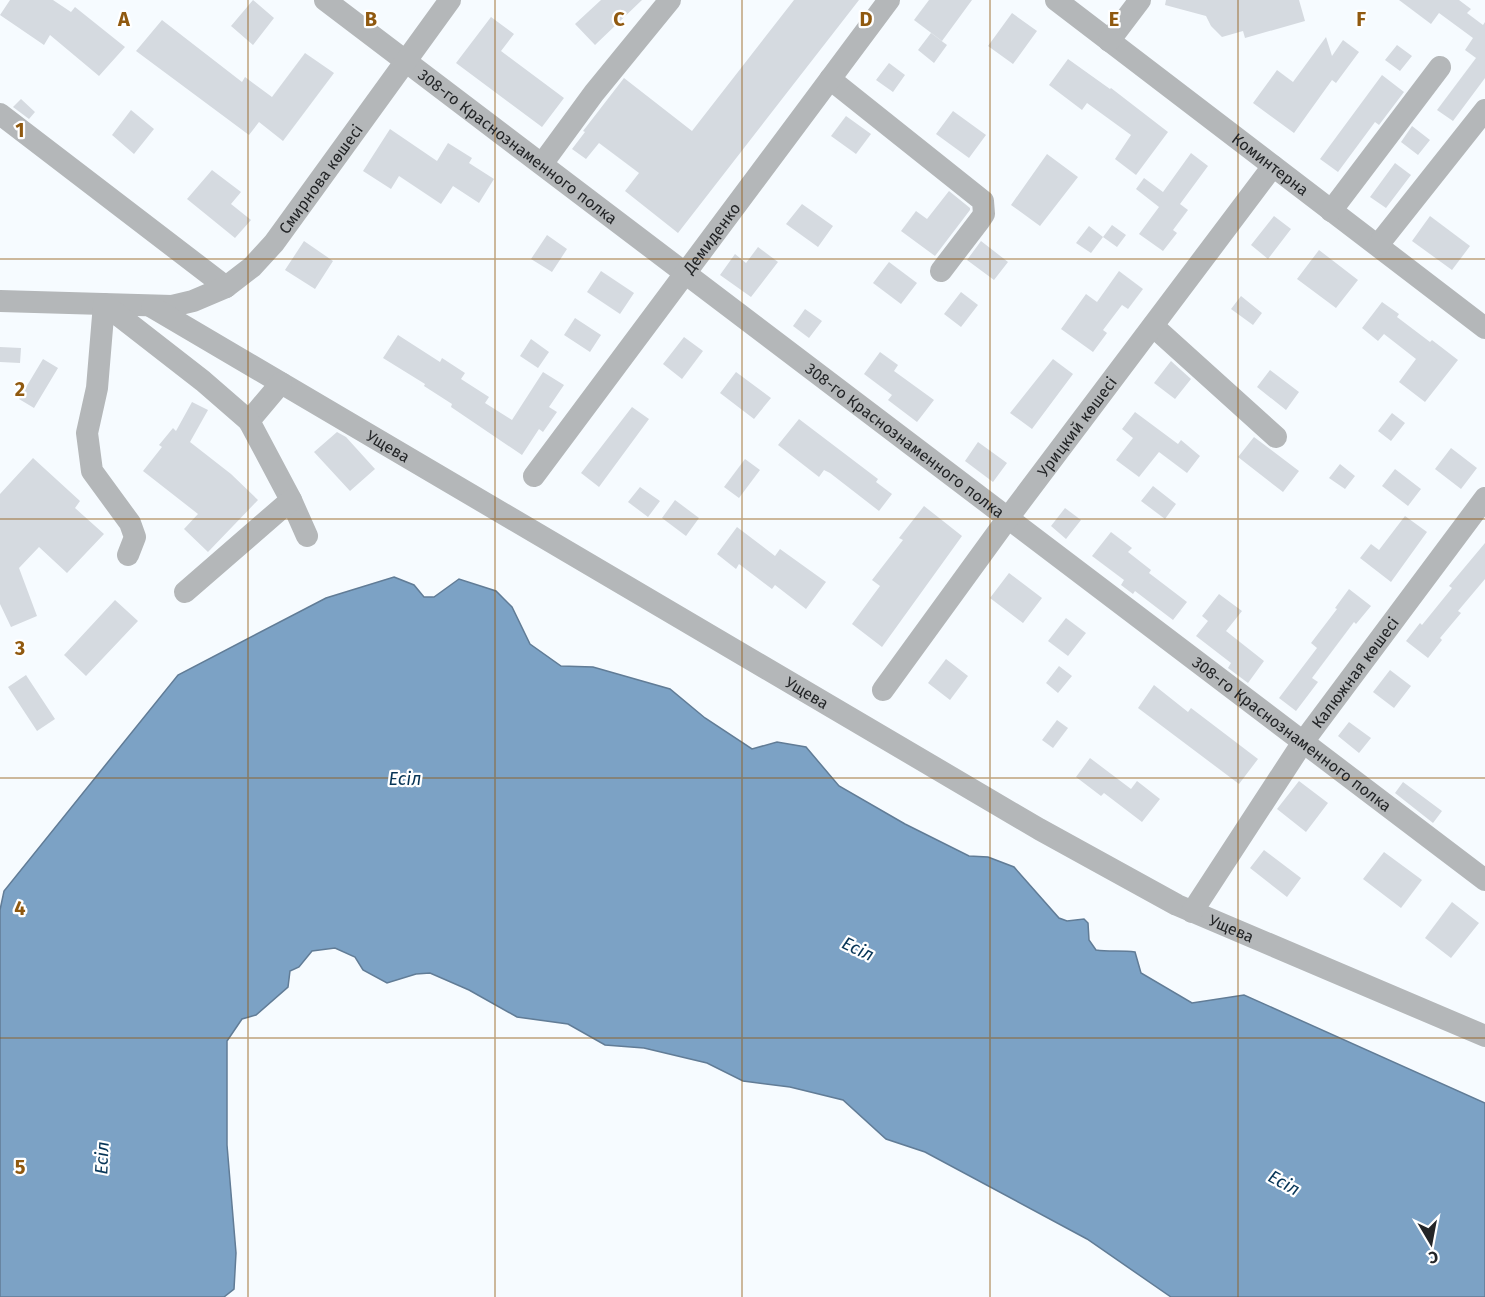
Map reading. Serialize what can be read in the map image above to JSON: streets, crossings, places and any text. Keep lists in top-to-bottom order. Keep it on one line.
{"streets":{"street":["308-го Краснознаменного полка","Коминтерна","Смирнова көшесі","Демиденко","Урицкий көшесі","Ущева","Калюжная көшесі"]},"crossings":[["308-го Краснознаменного полка","Смирнова көшесі"],["308-го Краснознаменного полка","Демиденко"],["308-го Краснознаменного полка","Урицкий көшесі"],["308-го Краснознаменного полка","Калюжная көшесі"],["Коминтерна","Урицкий көшесі"],["Смирнова көшесі","Ущева"],["Ущева","Калюжная көшесі"]],"water":["Есіл"],"north":"bottom","grid":{"columns":["A","B","C","D","E","F"],"rows":["1","2","3","4","5"]}}
